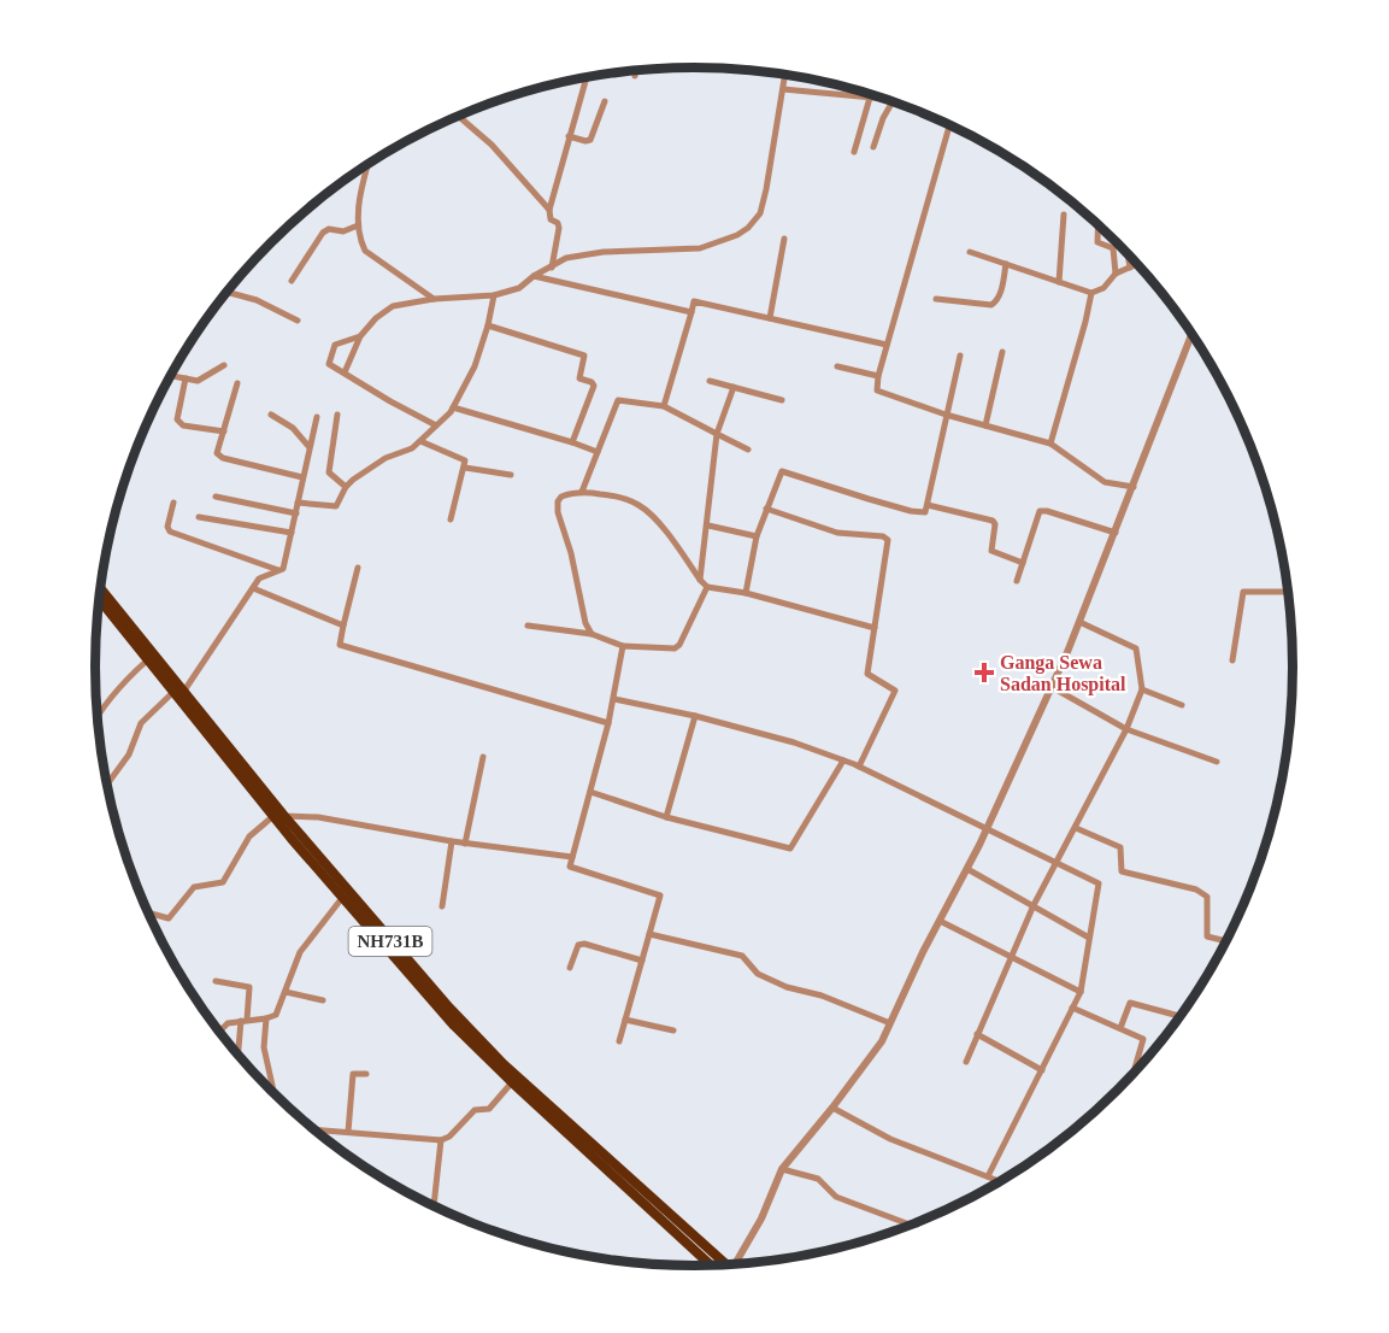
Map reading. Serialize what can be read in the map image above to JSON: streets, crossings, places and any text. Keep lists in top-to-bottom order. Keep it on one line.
{"streets":{"highway":["NH731B"]},"places":{"health":["Ganga Sewa Sadan Hospital"]}}
